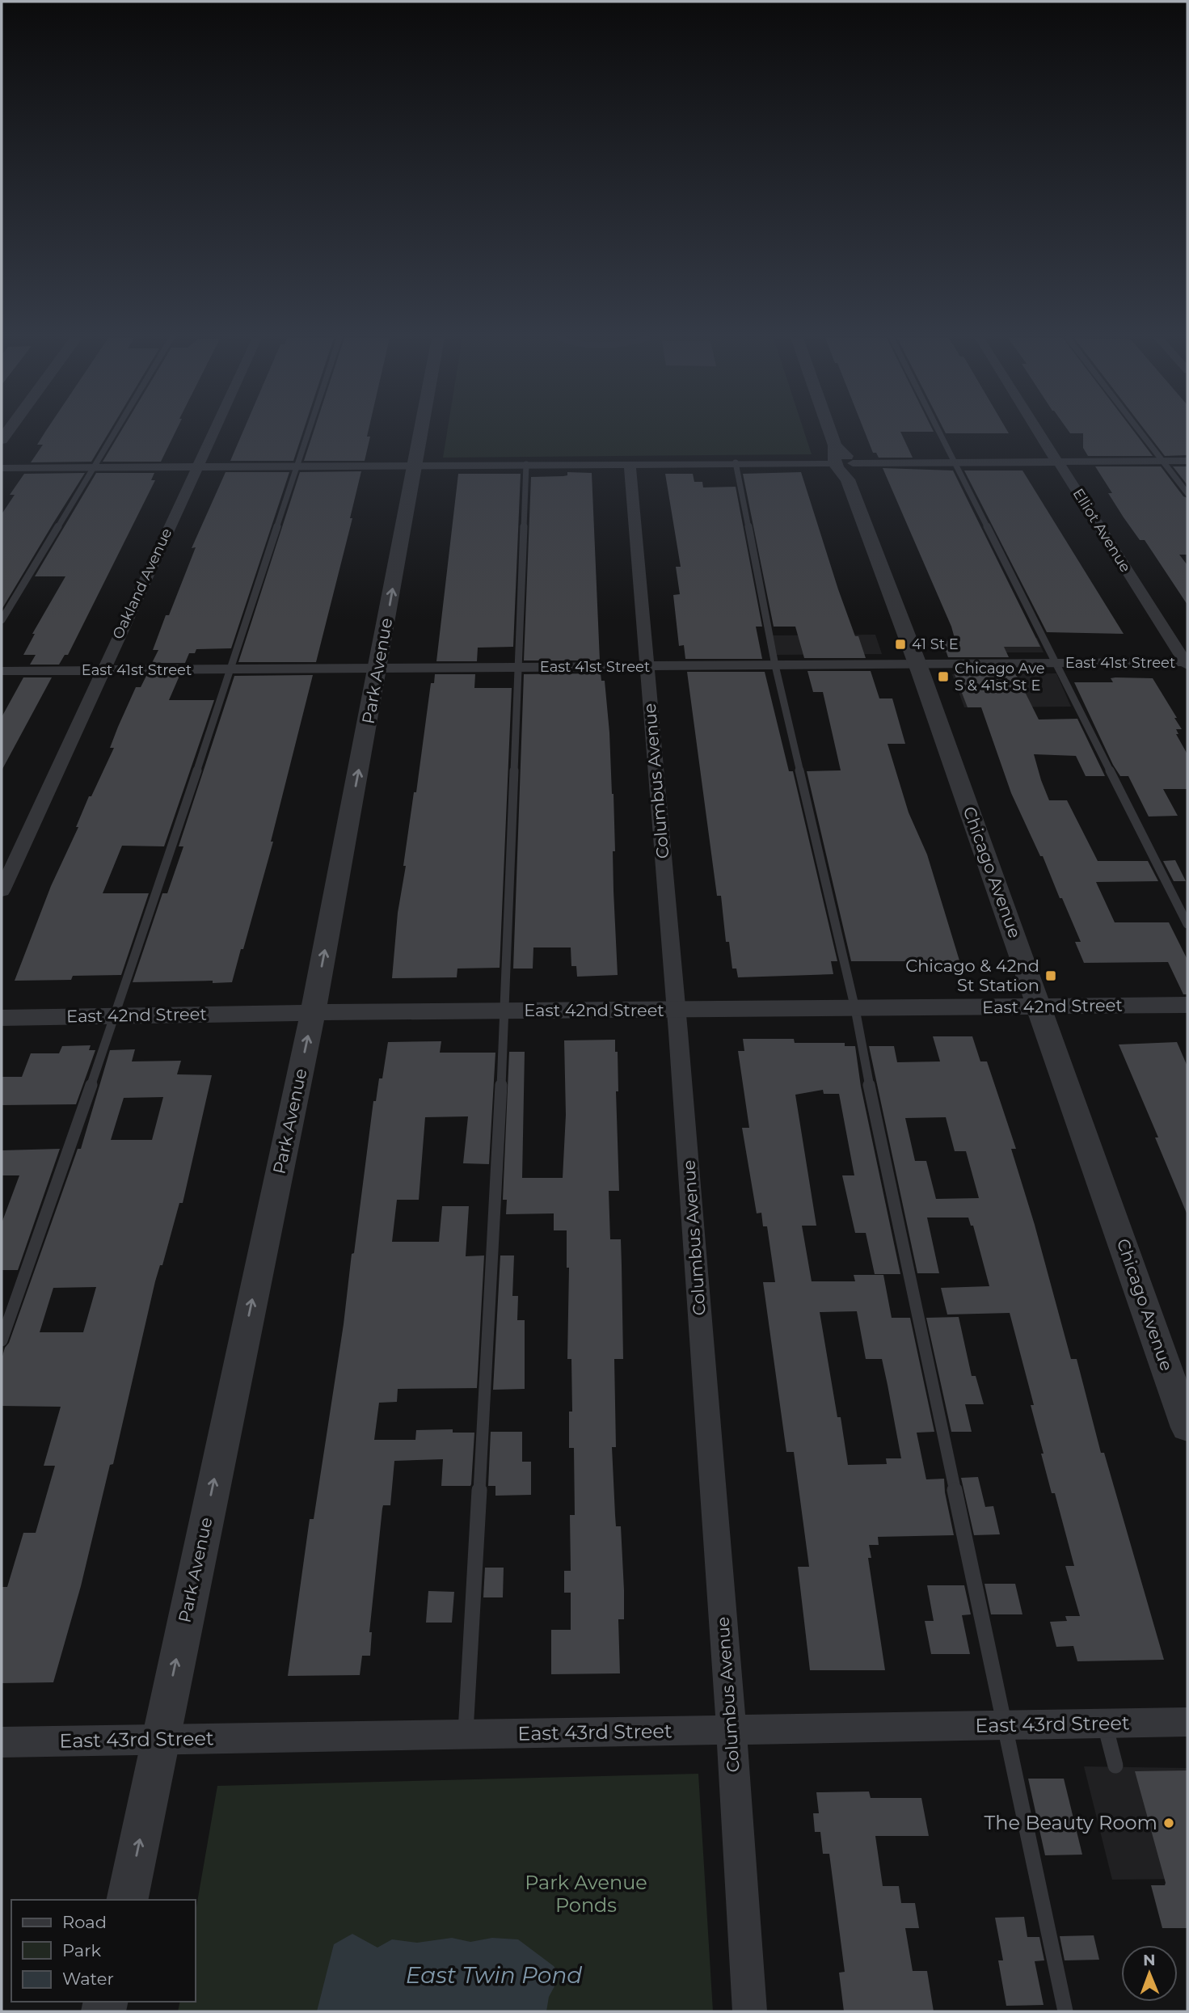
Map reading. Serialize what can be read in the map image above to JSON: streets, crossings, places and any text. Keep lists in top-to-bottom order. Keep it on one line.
{"streets":{"street":["Elliot Avenue","Oakland Avenue","East 41st Street","Park Avenue","Columbus Avenue","Chicago Avenue","East 42nd Street","East 43rd Street"]},"crossings":[["Elliot Avenue","East 41st Street"],["Oakland Avenue","East 41st Street"],["East 41st Street","Park Avenue"],["East 41st Street","Columbus Avenue"],["East 41st Street","Chicago Avenue"],["Park Avenue","East 42nd Street"],["Park Avenue","East 43rd Street"],["Columbus Avenue","East 42nd Street"],["Columbus Avenue","East 43rd Street"],["Chicago Avenue","East 42nd Street"]],"one_way":["Park Avenue"],"water":["East Twin Pond"],"parks":["Park Avenue Ponds"],"places":{"transit":["41 St E","Chicago Ave S & 41st St E","Chicago & 42nd St Station"],"other":["The Beauty Room"]},"legend":["Road","Park","Water"],"north":"top"}
